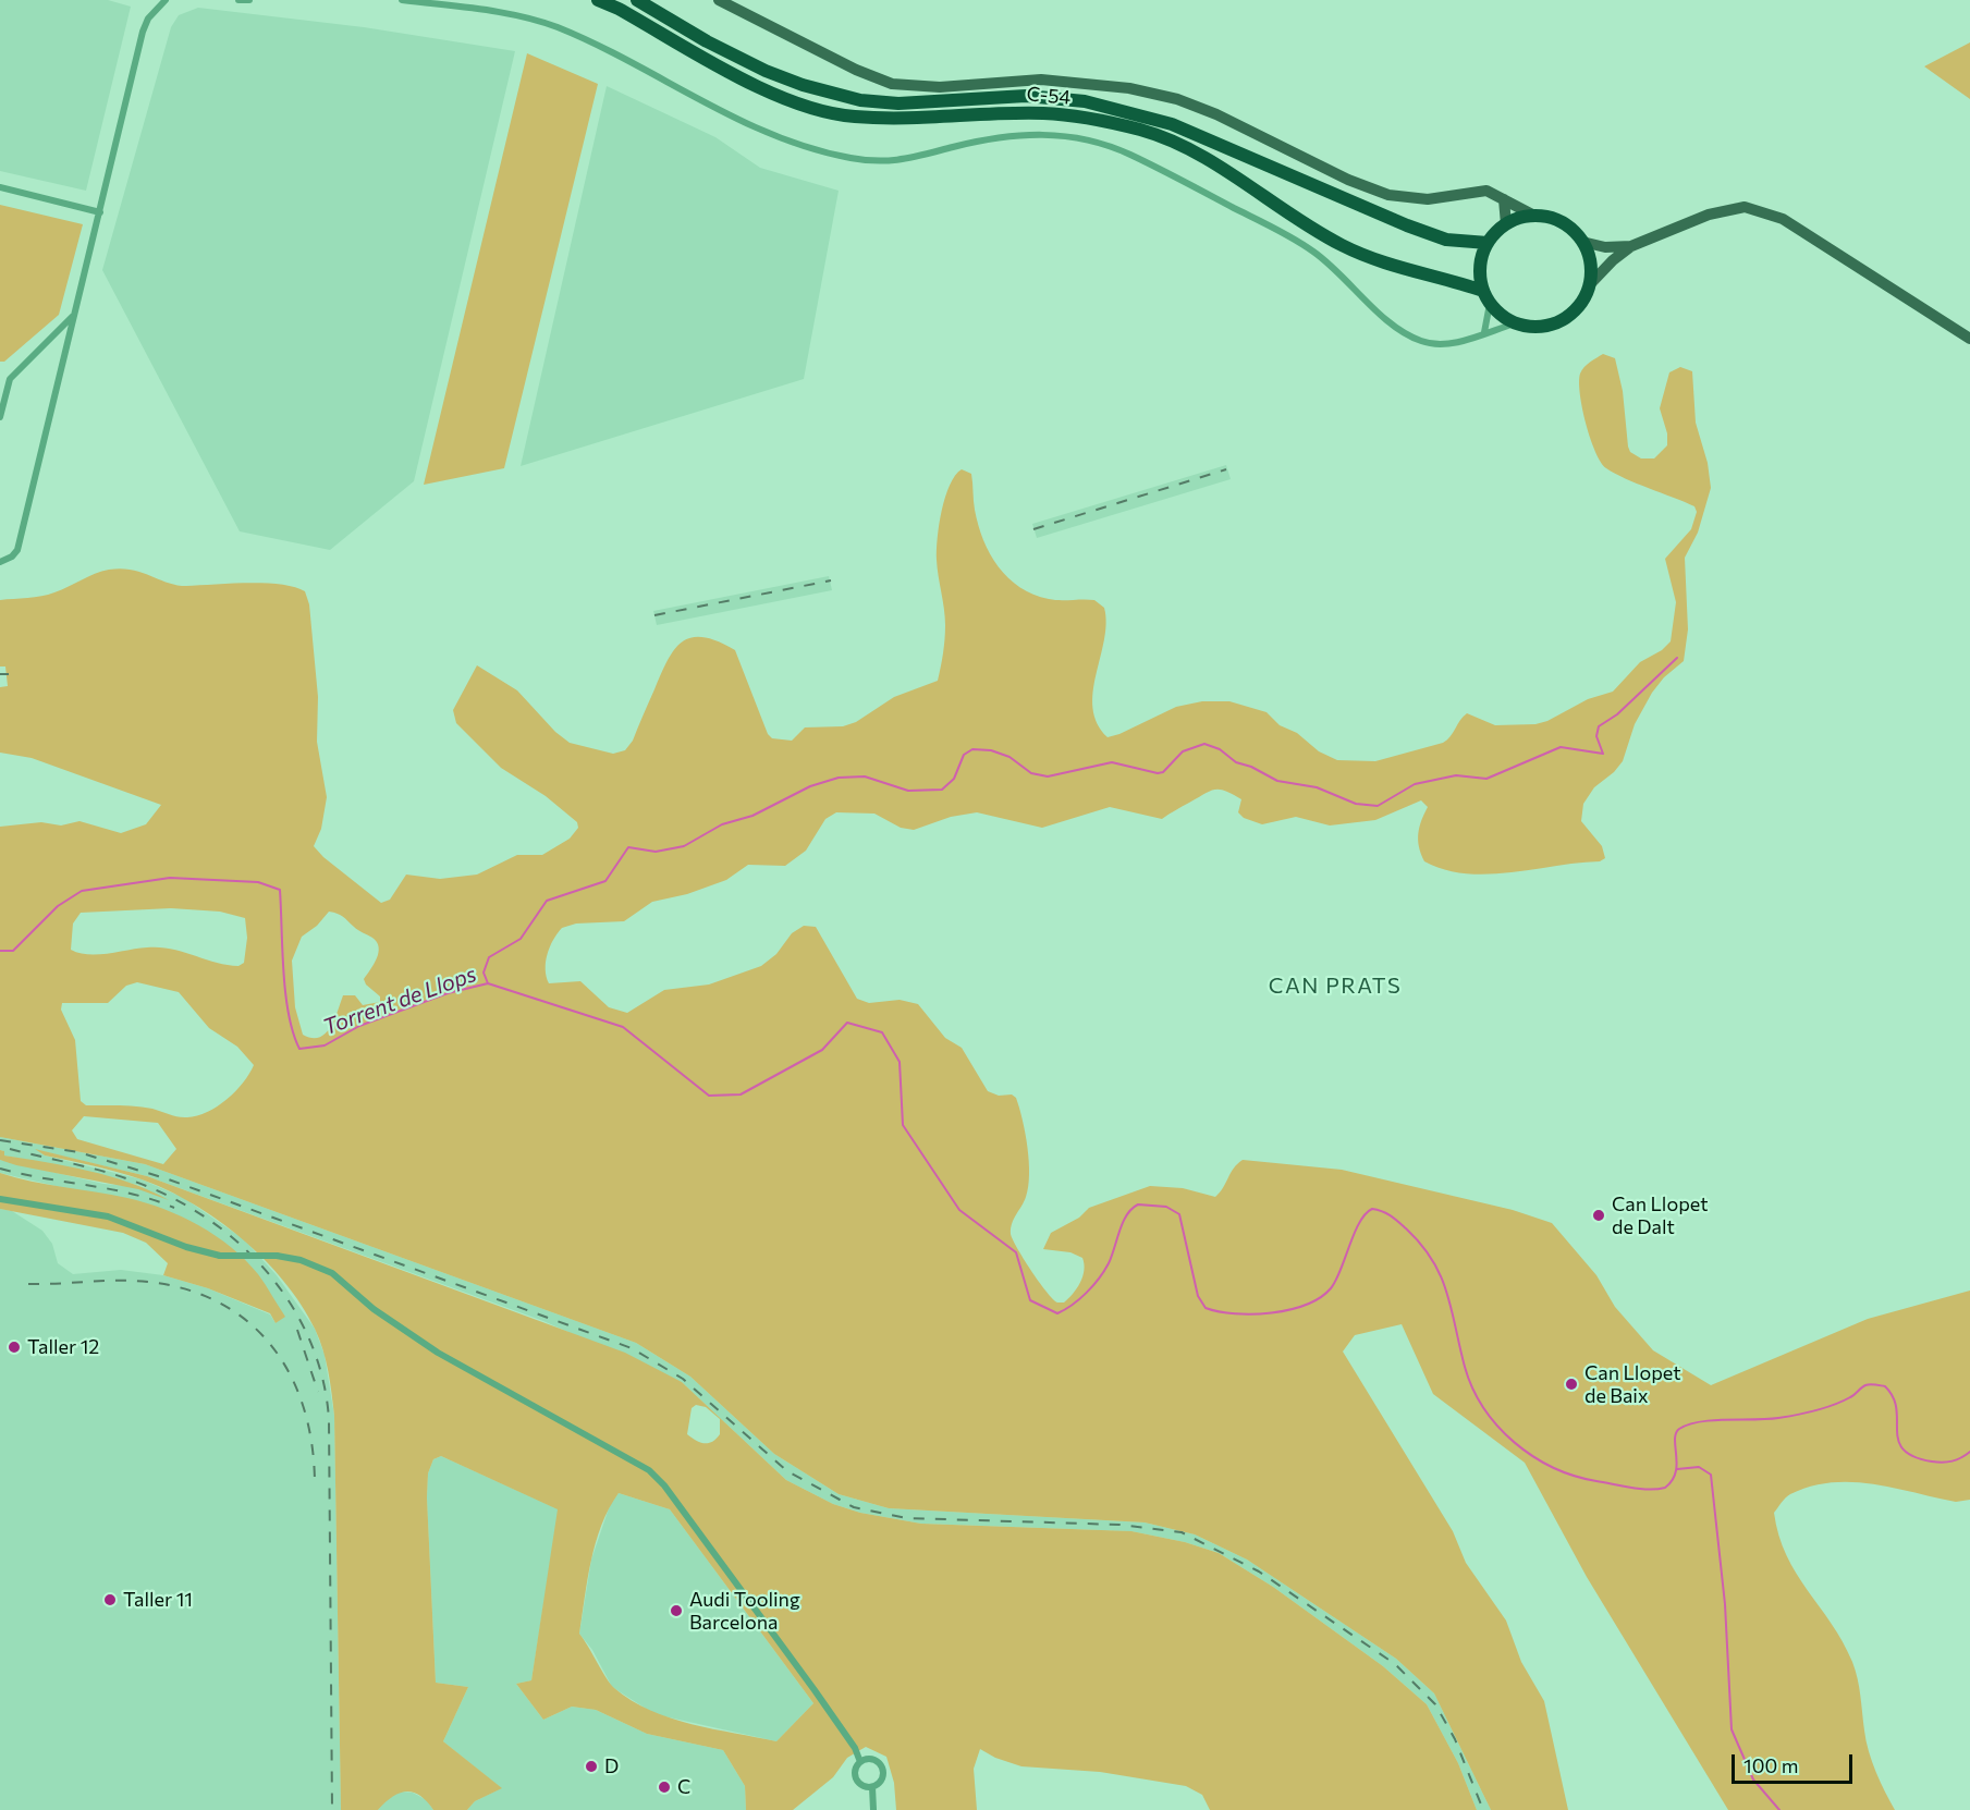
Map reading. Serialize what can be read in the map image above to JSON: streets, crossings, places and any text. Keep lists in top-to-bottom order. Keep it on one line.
{"streets":{"highway":["C-54"]},"districts":["CAN PRATS"],"water":["Torrent de Llops"],"places":["Can Llopet de Dalt","Taller 12","Can Llopet de Baix","Taller 11","Audi Tooling Barcelona","D","C"],"scale_bar":"100 m"}
